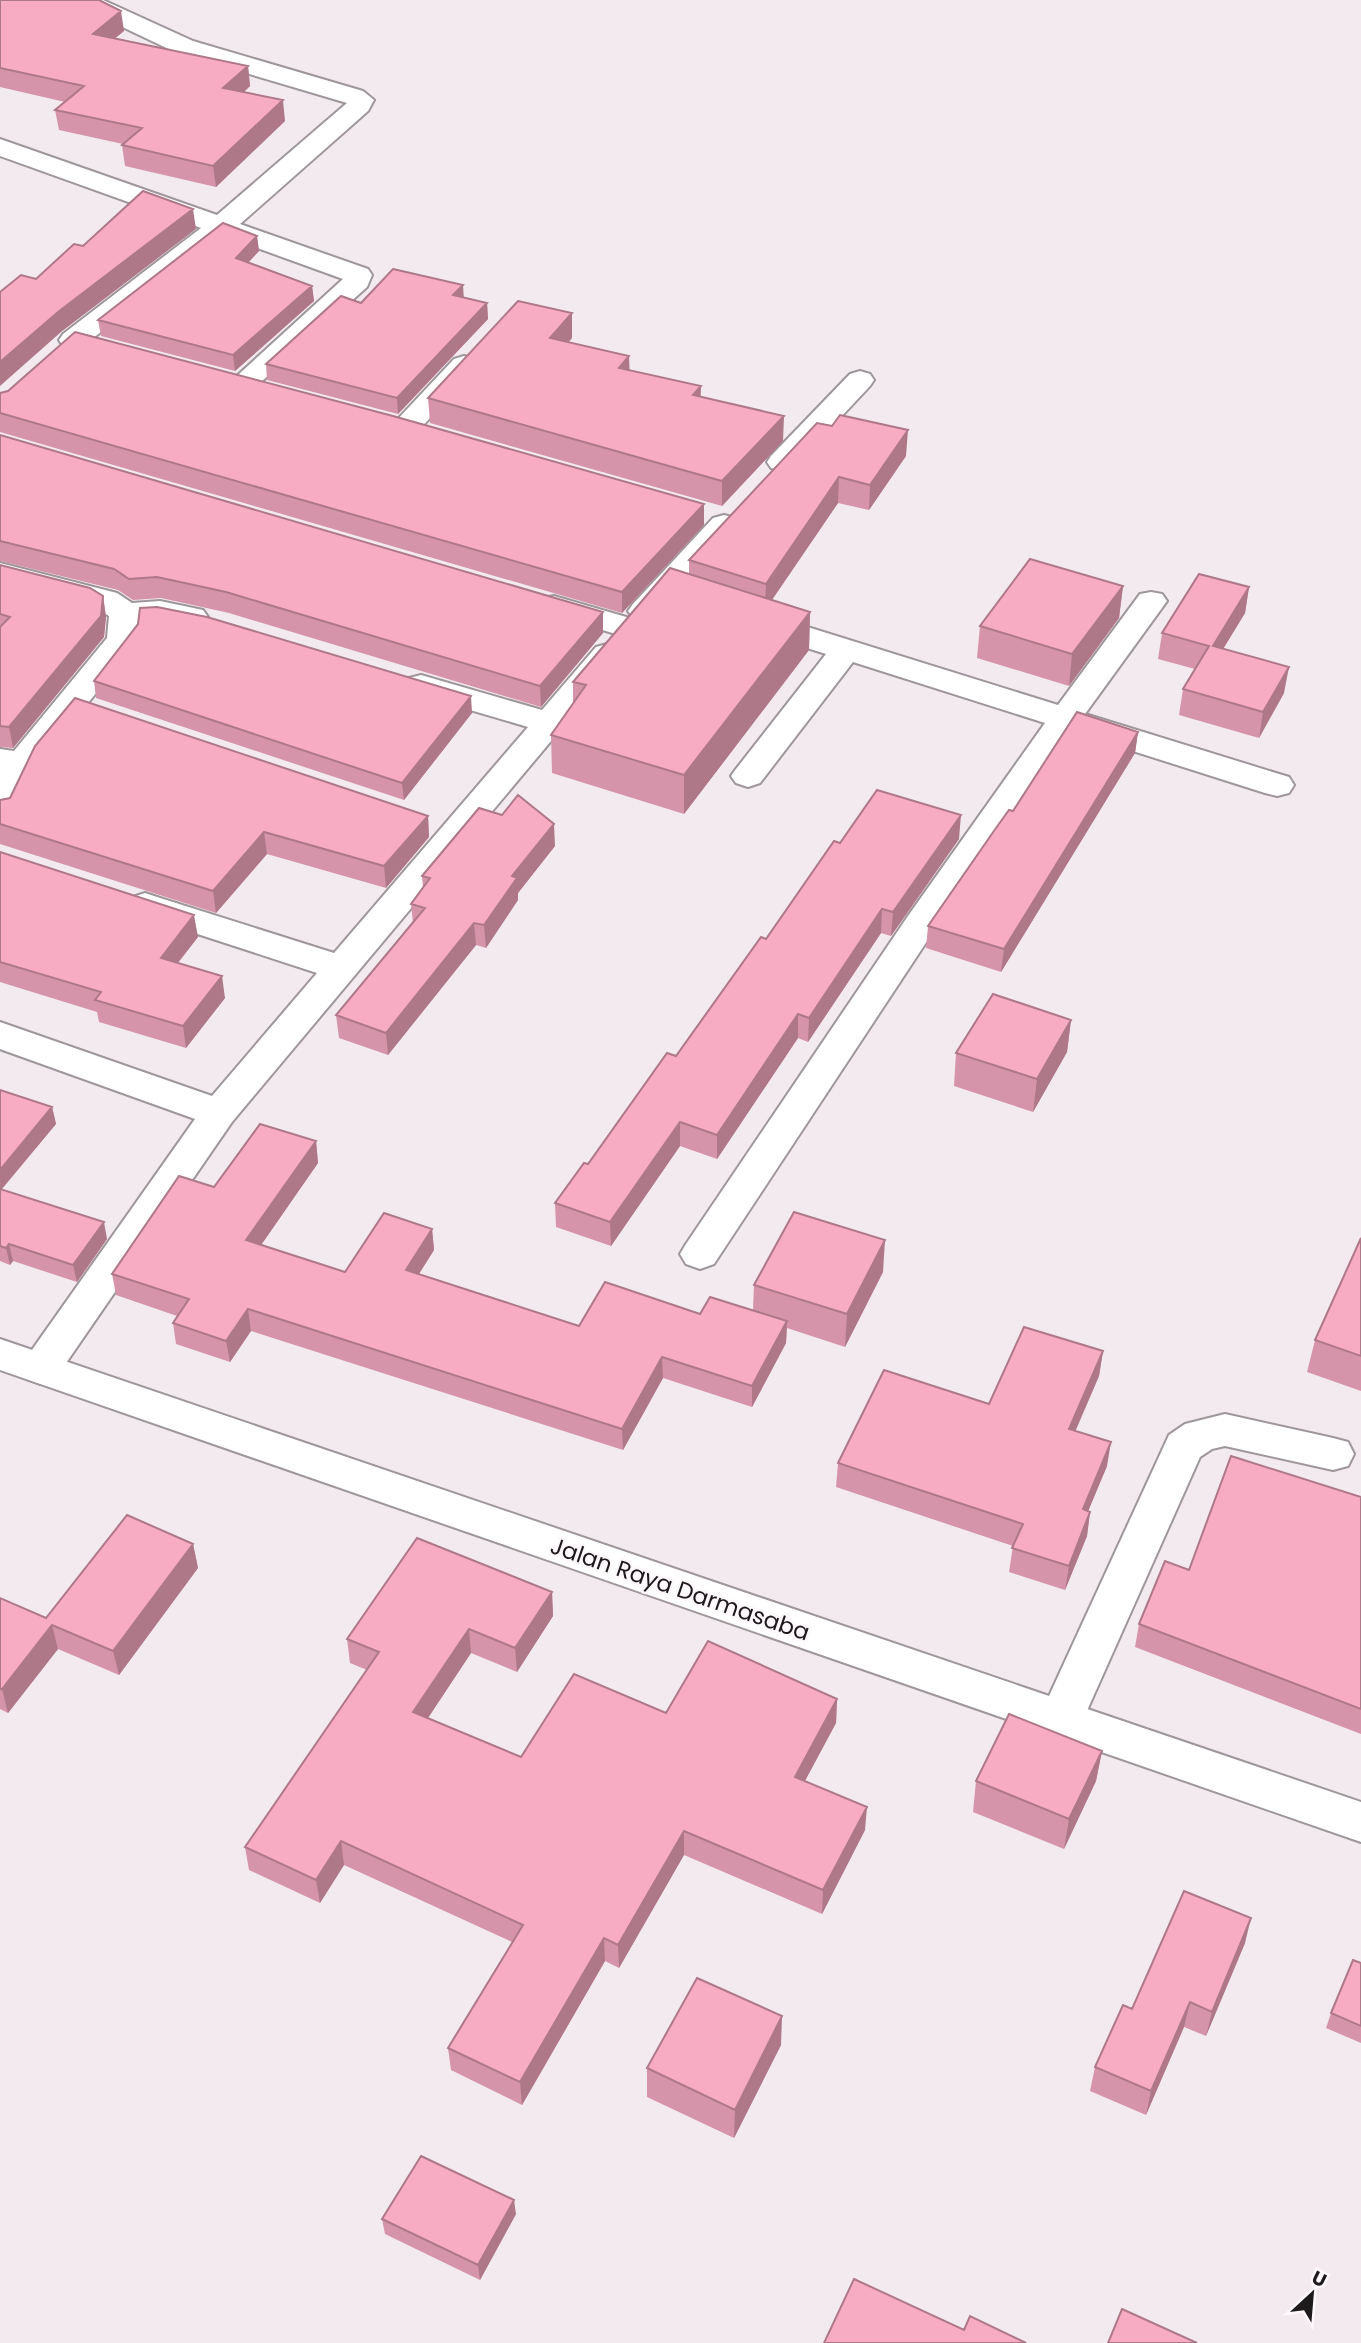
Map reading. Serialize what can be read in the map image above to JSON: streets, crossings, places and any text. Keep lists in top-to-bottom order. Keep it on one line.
{"streets":{"street":["Jalan Raya Darmasaba"]},"north":"top right"}
